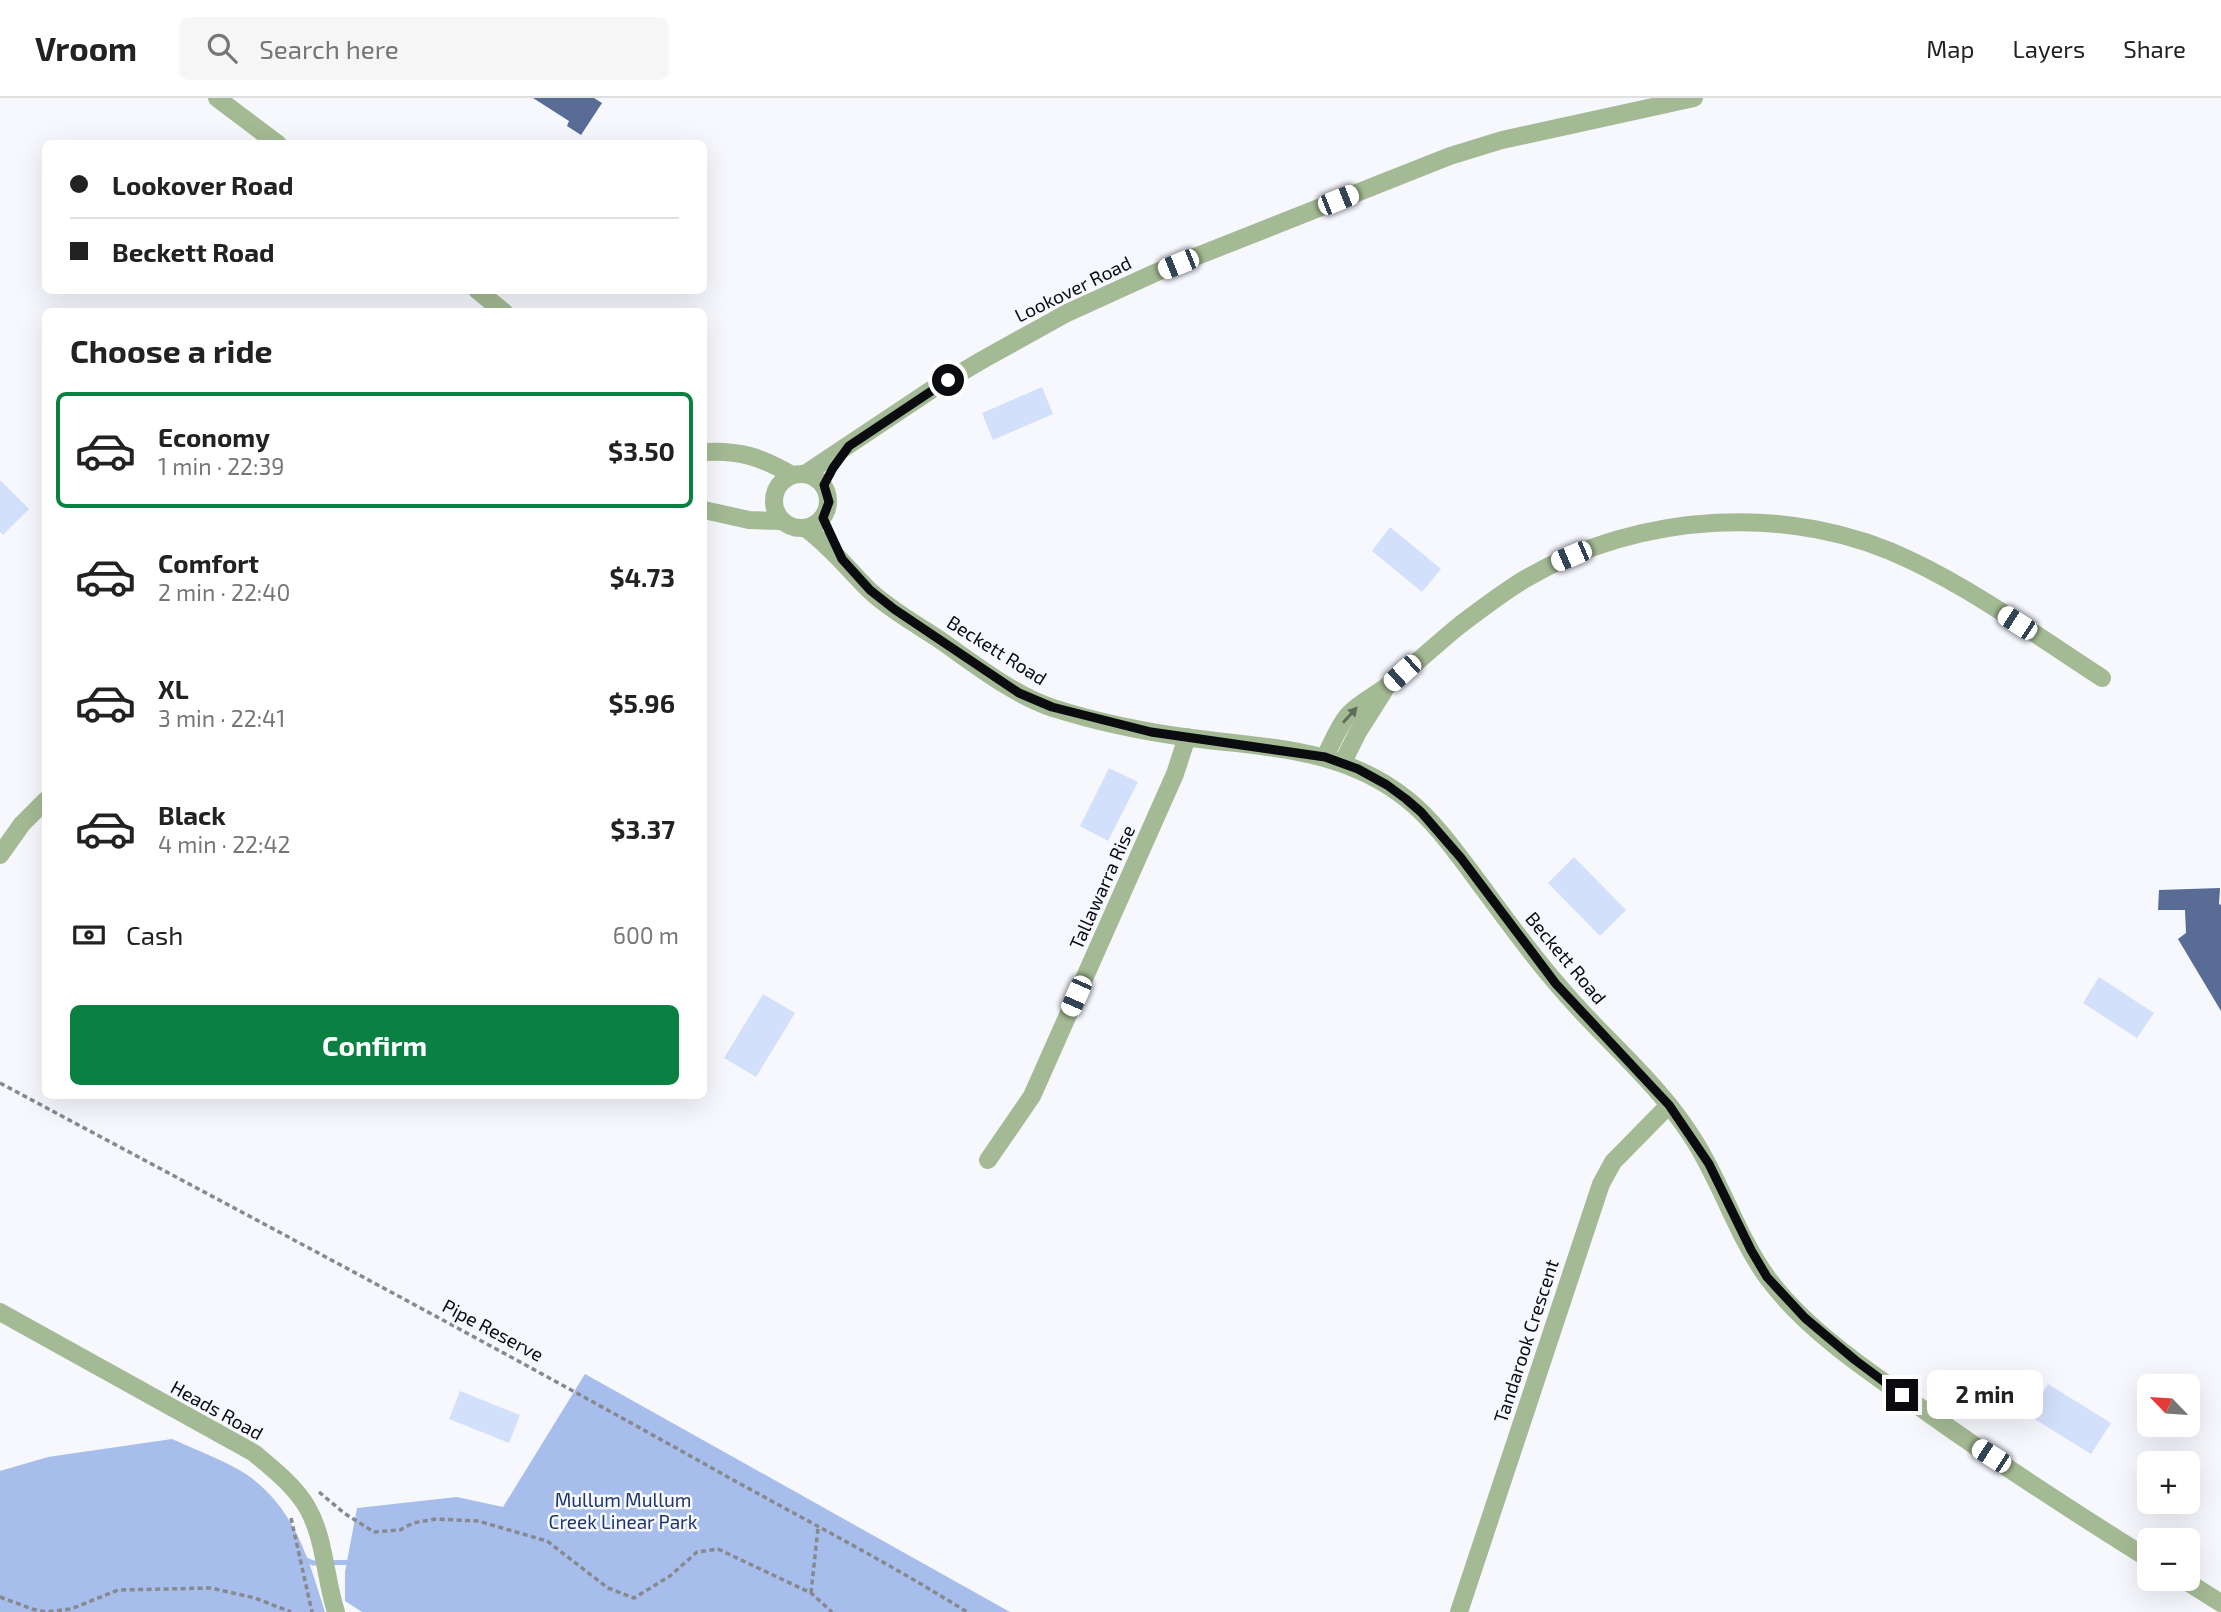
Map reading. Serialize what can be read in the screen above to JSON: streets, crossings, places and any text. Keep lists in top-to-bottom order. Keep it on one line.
{"streets":{"street":["Lookover Road","Beckett Road","Tallawarra Rise","Tandarook Crescent","Heads Road"],"path":["Pipe Reserve"]},"crossings":[["Lookover Road","Beckett Road"],["Beckett Road","Tallawarra Rise"],["Beckett Road","Tandarook Crescent"]],"parks":["Mullum Mullum Creek Linear Park"],"north":"top left","page":{"header":"Vroom","search":"Search here","nav":["Map","Layers","Share"],"banner":["Lookover Road","Beckett Road"],"heading":"Choose a ride","list":[{"name":"Economy","note":"1 min · 22:39","value":"$3.50"},{"name":"Comfort","note":"2 min · 22:40","value":"$4.73"},{"name":"XL","note":"3 min · 22:41","value":"$5.96"},{"name":"Black","note":"4 min · 22:42","value":"$3.37"}],"pay":["Cash","600 m"],"buttons":"Confirm","bubble":"2 min","map_buttons":["+","−"]}}
